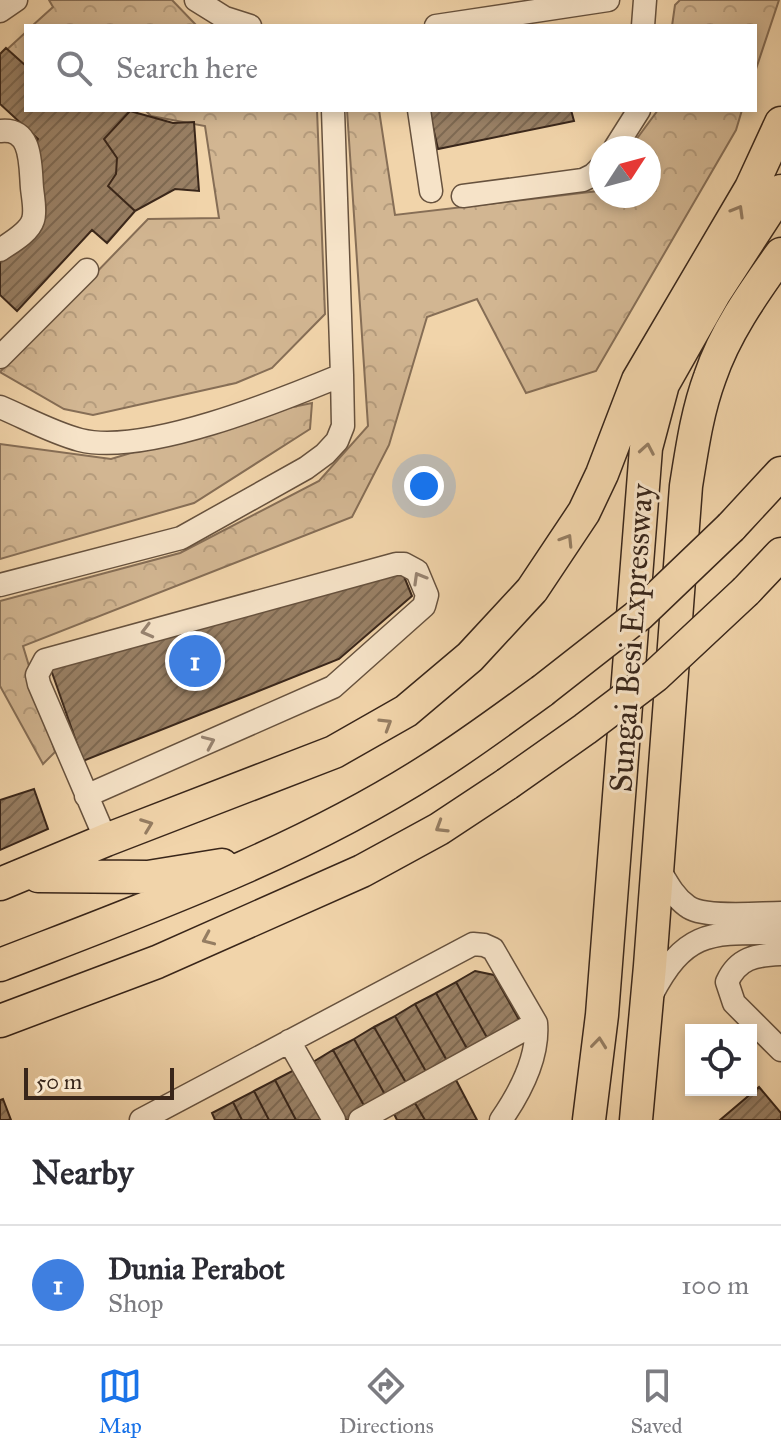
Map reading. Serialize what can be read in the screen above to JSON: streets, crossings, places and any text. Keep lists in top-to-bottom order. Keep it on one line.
{"streets":{"highway":["Sungai Besi Expressway"]},"scale_bar":"50 m","north":"top right","page":{"search":"Search here","pins":"1","scale":"50 m","heading":"Nearby","list":[{"mark":"1","name":"Dunia Perabot","note":"Shop","value":"100 m"}],"nav":["Map","Directions","Saved"]}}
